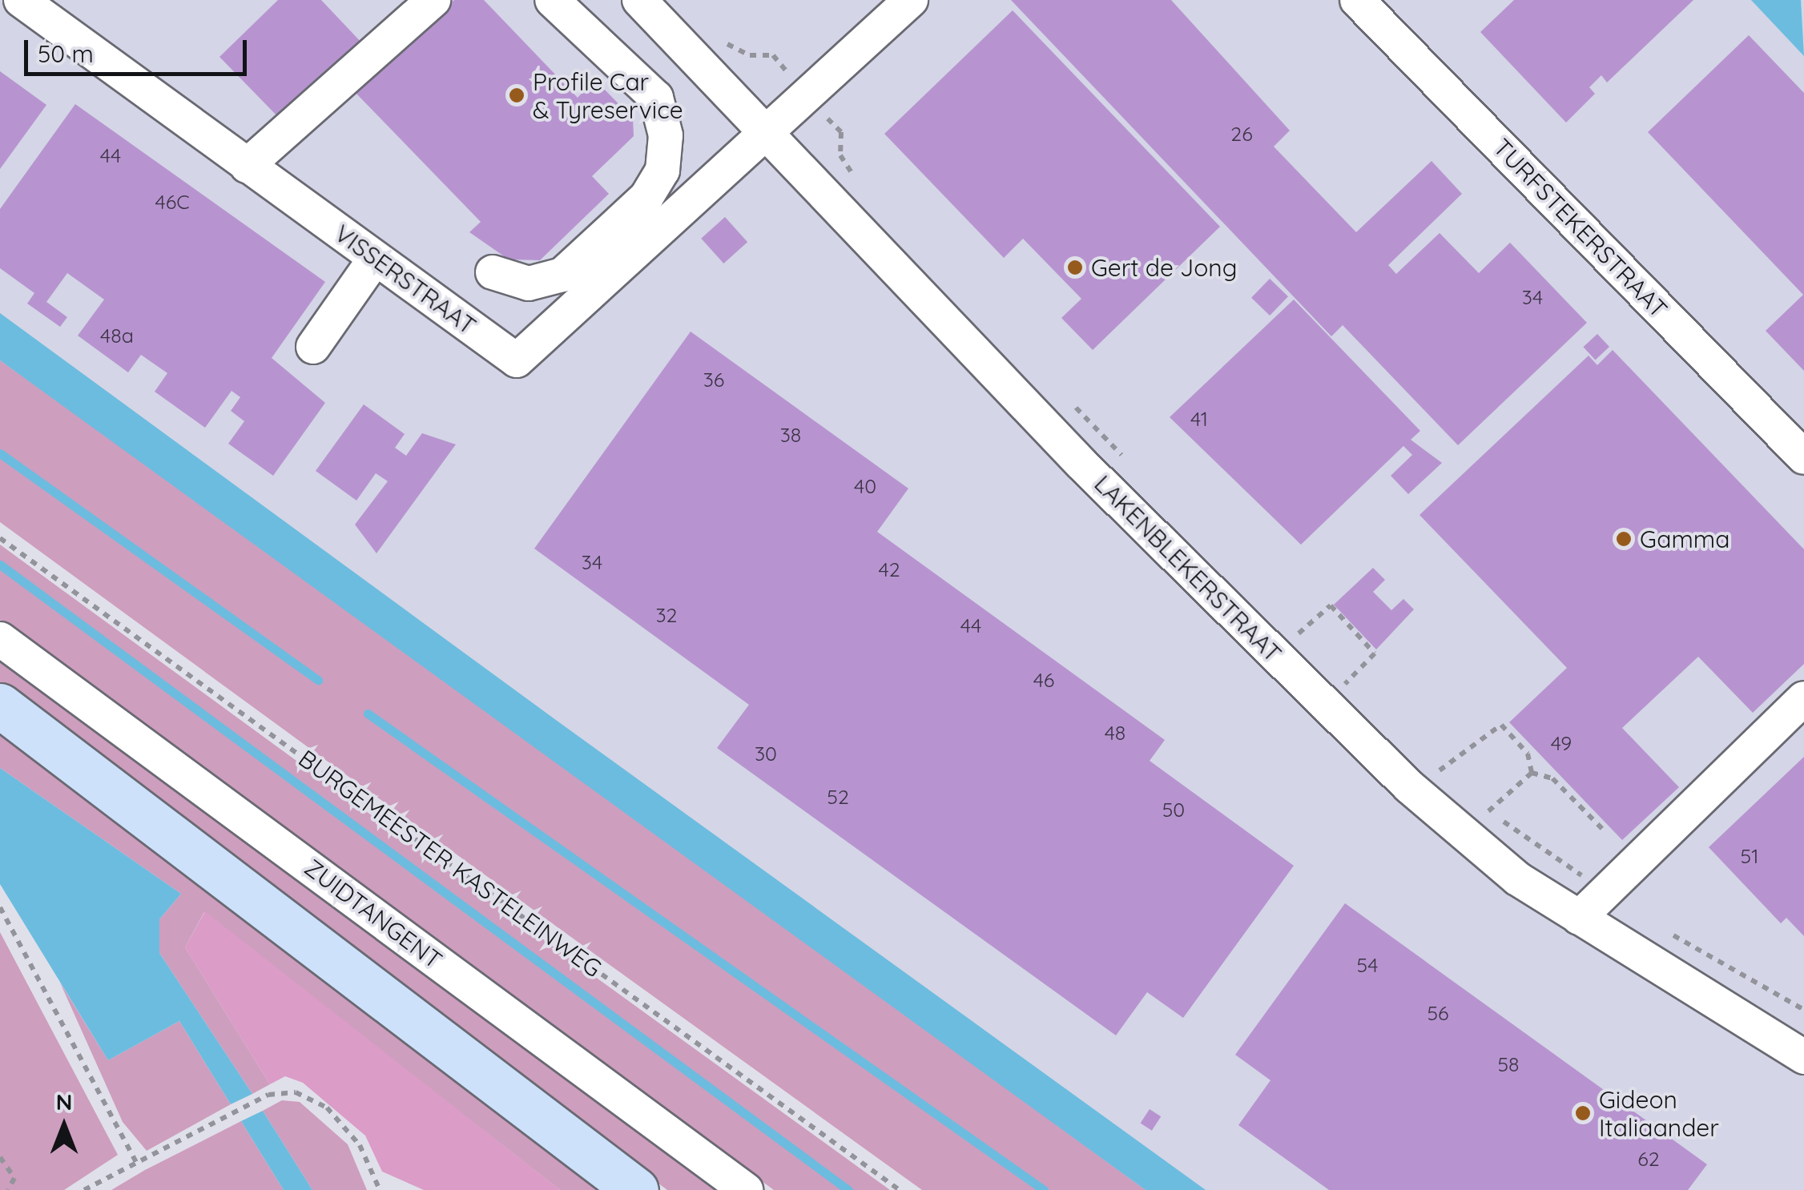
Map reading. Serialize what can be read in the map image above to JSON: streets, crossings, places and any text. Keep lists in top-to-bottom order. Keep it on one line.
{"streets":{"street":["TURFSTEKERSTRAAT","VISSERSTRAAT","LAKENBLEKERSTRAAT","ZUIDTANGENT"],"path":["BURGEMEESTER KASTELEINWEG"]},"crossings":[["VISSERSTRAAT","LAKENBLEKERSTRAAT"]],"places":["Profile Car & Tyreservice","Gert de Jong","Gamma","Gideon Italiaander"],"house_numbers":["26","44","46C","34","48a","36","41","38","40","34","42","32","44","46","48","49","30","52","50","51","54","56","58","62"],"scale_bar":"50 m","north":"top"}
